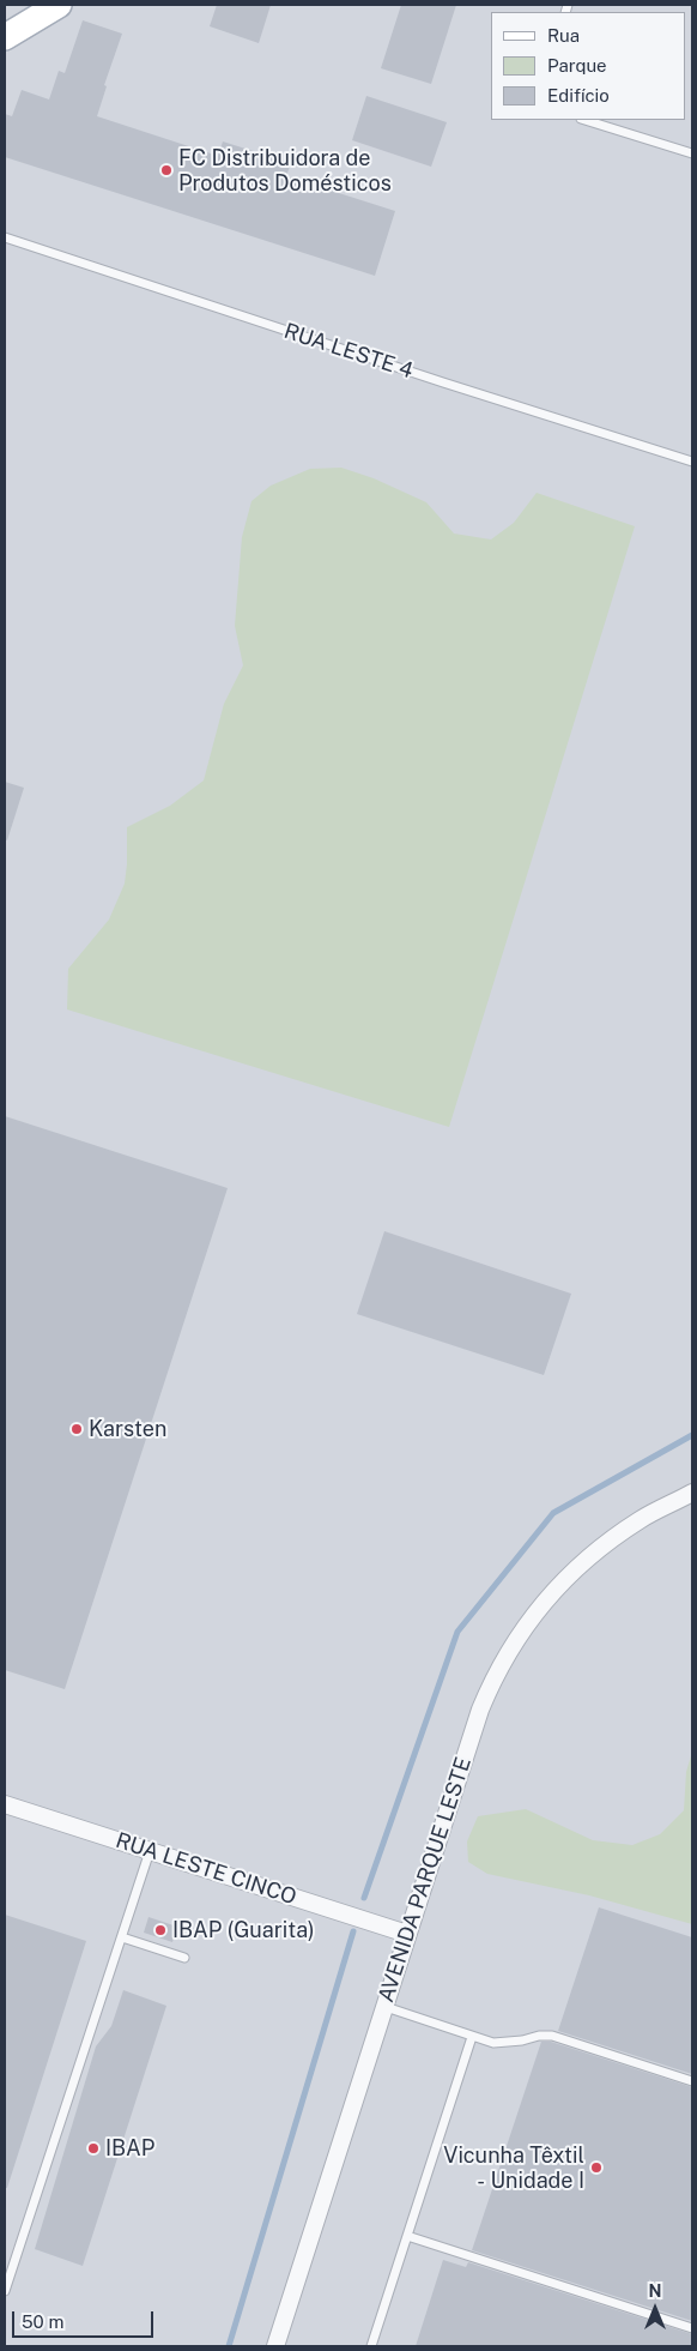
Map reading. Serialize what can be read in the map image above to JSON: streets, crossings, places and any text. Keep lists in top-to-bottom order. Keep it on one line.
{"streets":{"street":["RUA LESTE CINCO","AVENIDA PARQUE LESTE"],"lane":["RUA LESTE 4"]},"crossings":[["RUA LESTE CINCO","AVENIDA PARQUE LESTE"]],"places":["FC Distribuidora de Produtos Domésticos","Karsten","IBAP (Guarita)","IBAP","Vicunha Têxtil - Unidade I"],"legend":["Rua","Parque","Edifício"],"scale_bar":"50 m","north":"top"}
